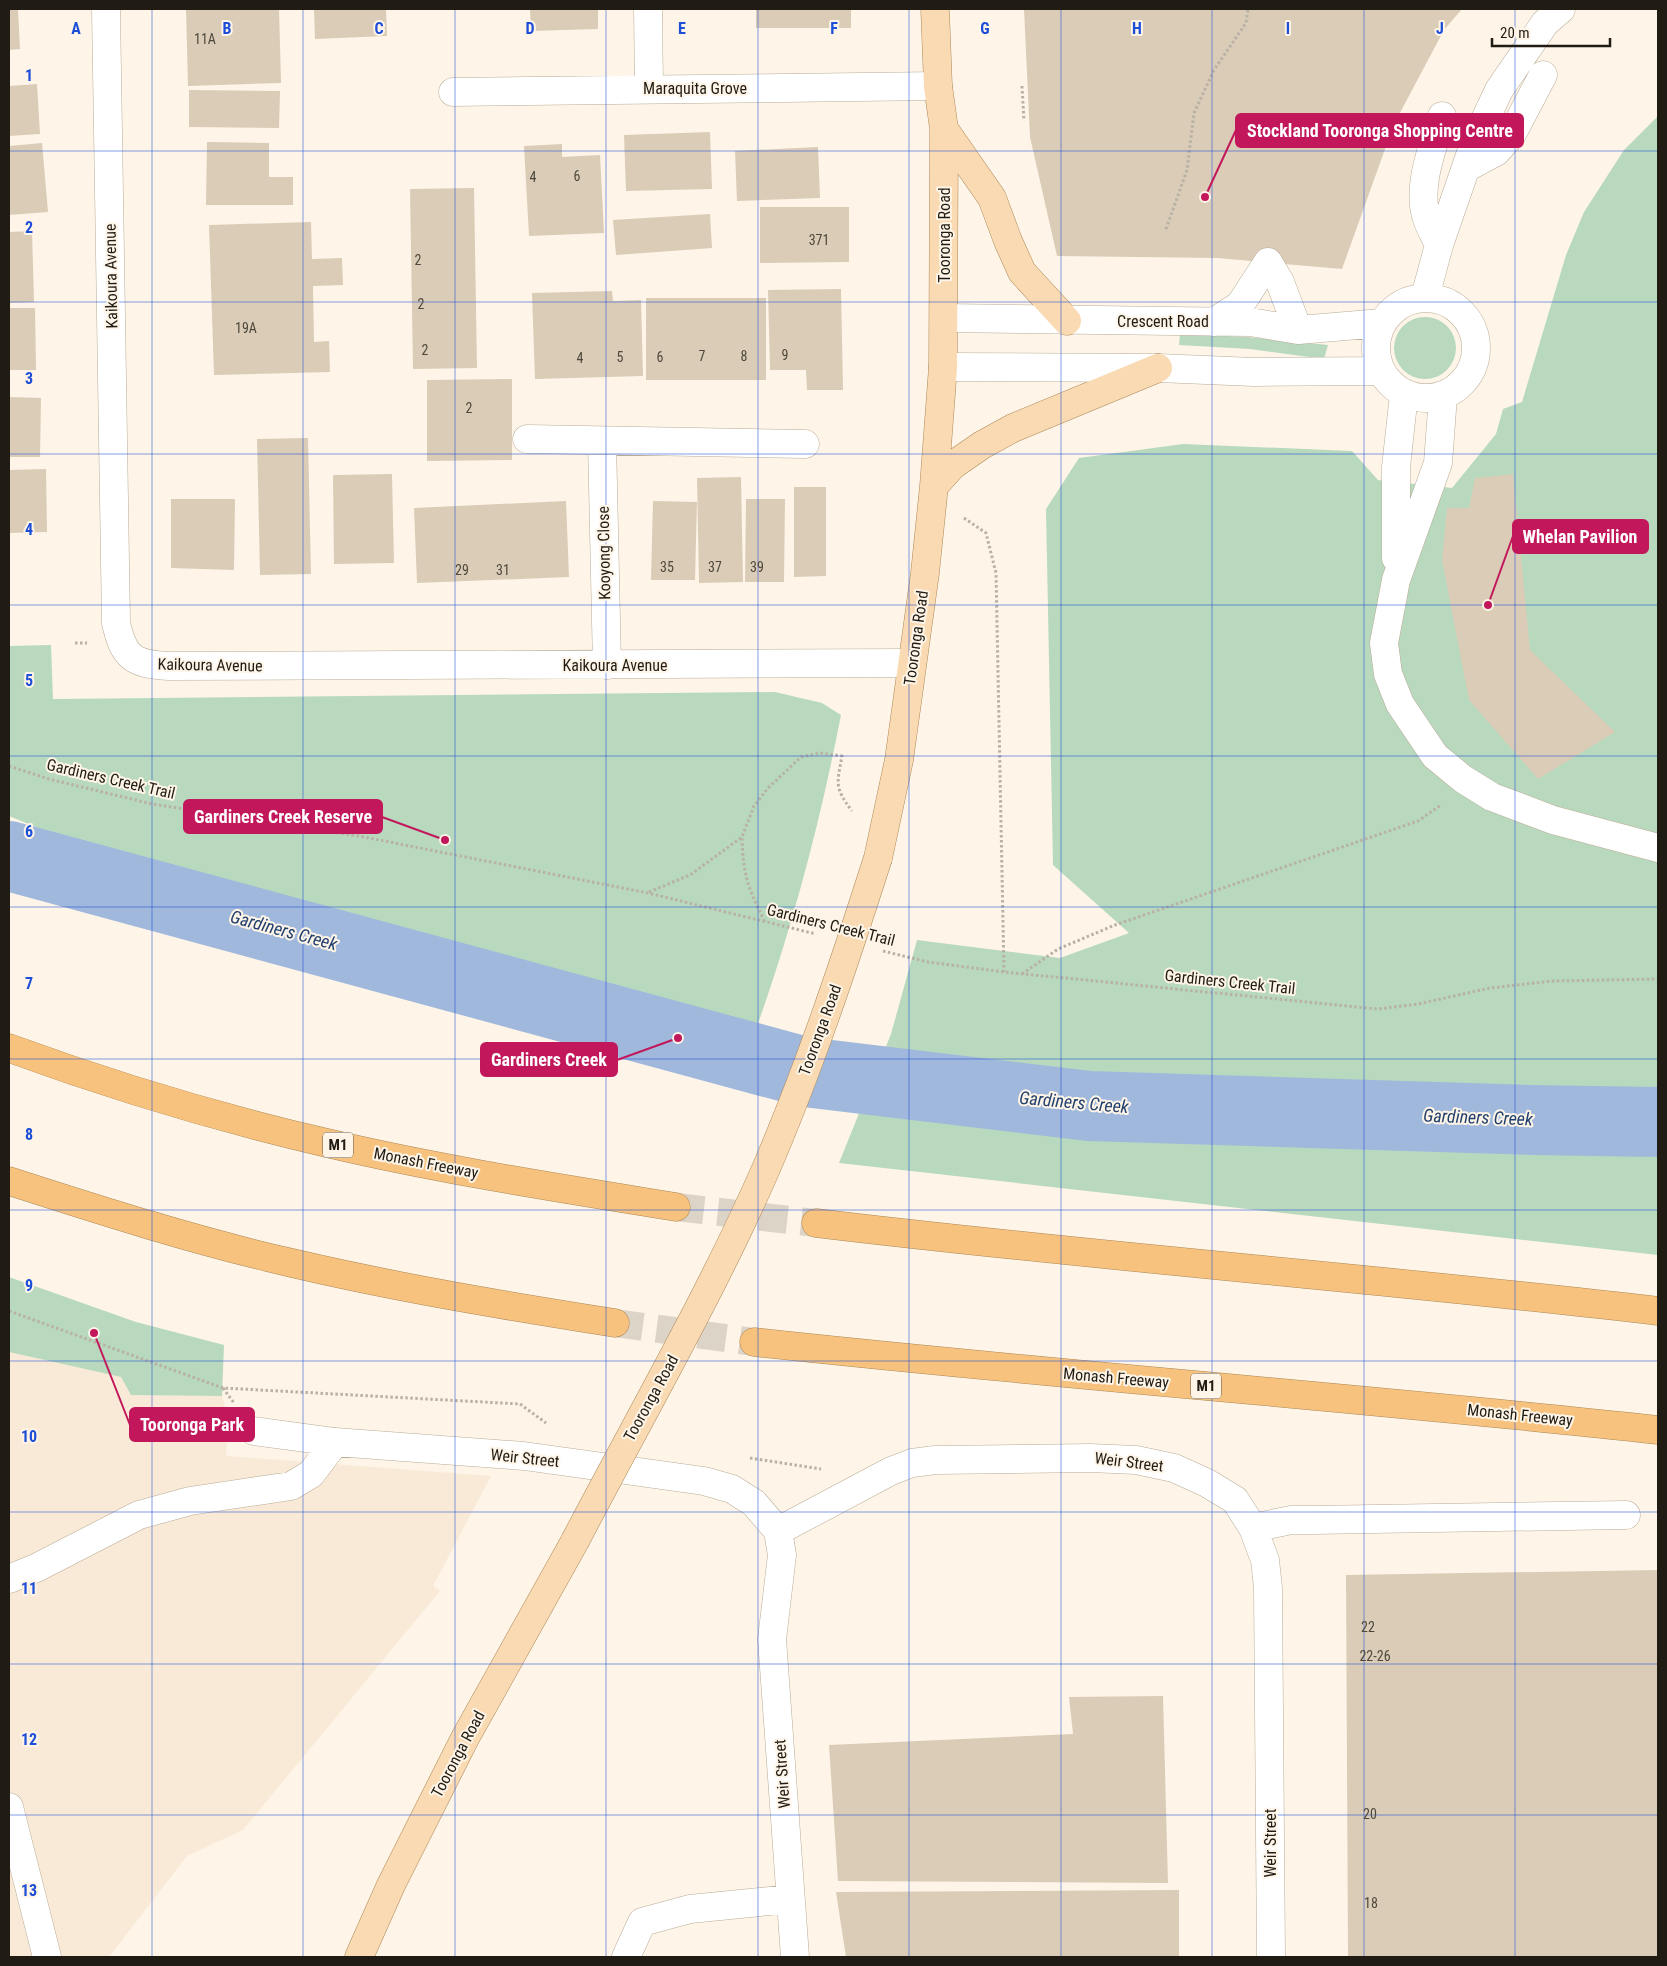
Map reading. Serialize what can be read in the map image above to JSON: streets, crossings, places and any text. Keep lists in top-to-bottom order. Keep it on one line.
{"streets":{"highway":["M1","Monash Freeway"],"main road":["Tooronga Road"],"street":["Maraquita Grove","Kaikoura Avenue","Crescent Road","Kooyong Close","Weir Street"],"path":["Gardiners Creek Trail"]},"crossings":[["Maraquita Grove","Tooronga Road"],["Tooronga Road","Kaikoura Avenue"],["Tooronga Road","Crescent Road"],["Kaikoura Avenue","Kooyong Close"]],"water":["Gardiners Creek"],"places":["Stockland Tooronga Shopping Centre","Whelan Pavilion","Gardiners Creek Reserve","Gardiners Creek","Tooronga Park"],"house_numbers":["11A","6","4","371","2","2","19A","2","9","7","8","5","6","4","2","35","37","39","29","31","22","22-26","20","18"],"scale_bar":"20 m","grid":{"columns":["A","B","C","D","E","F","G","H","I","J"],"rows":["1","2","3","4","5","6","7","8","9","10","11","12","13"]}}
